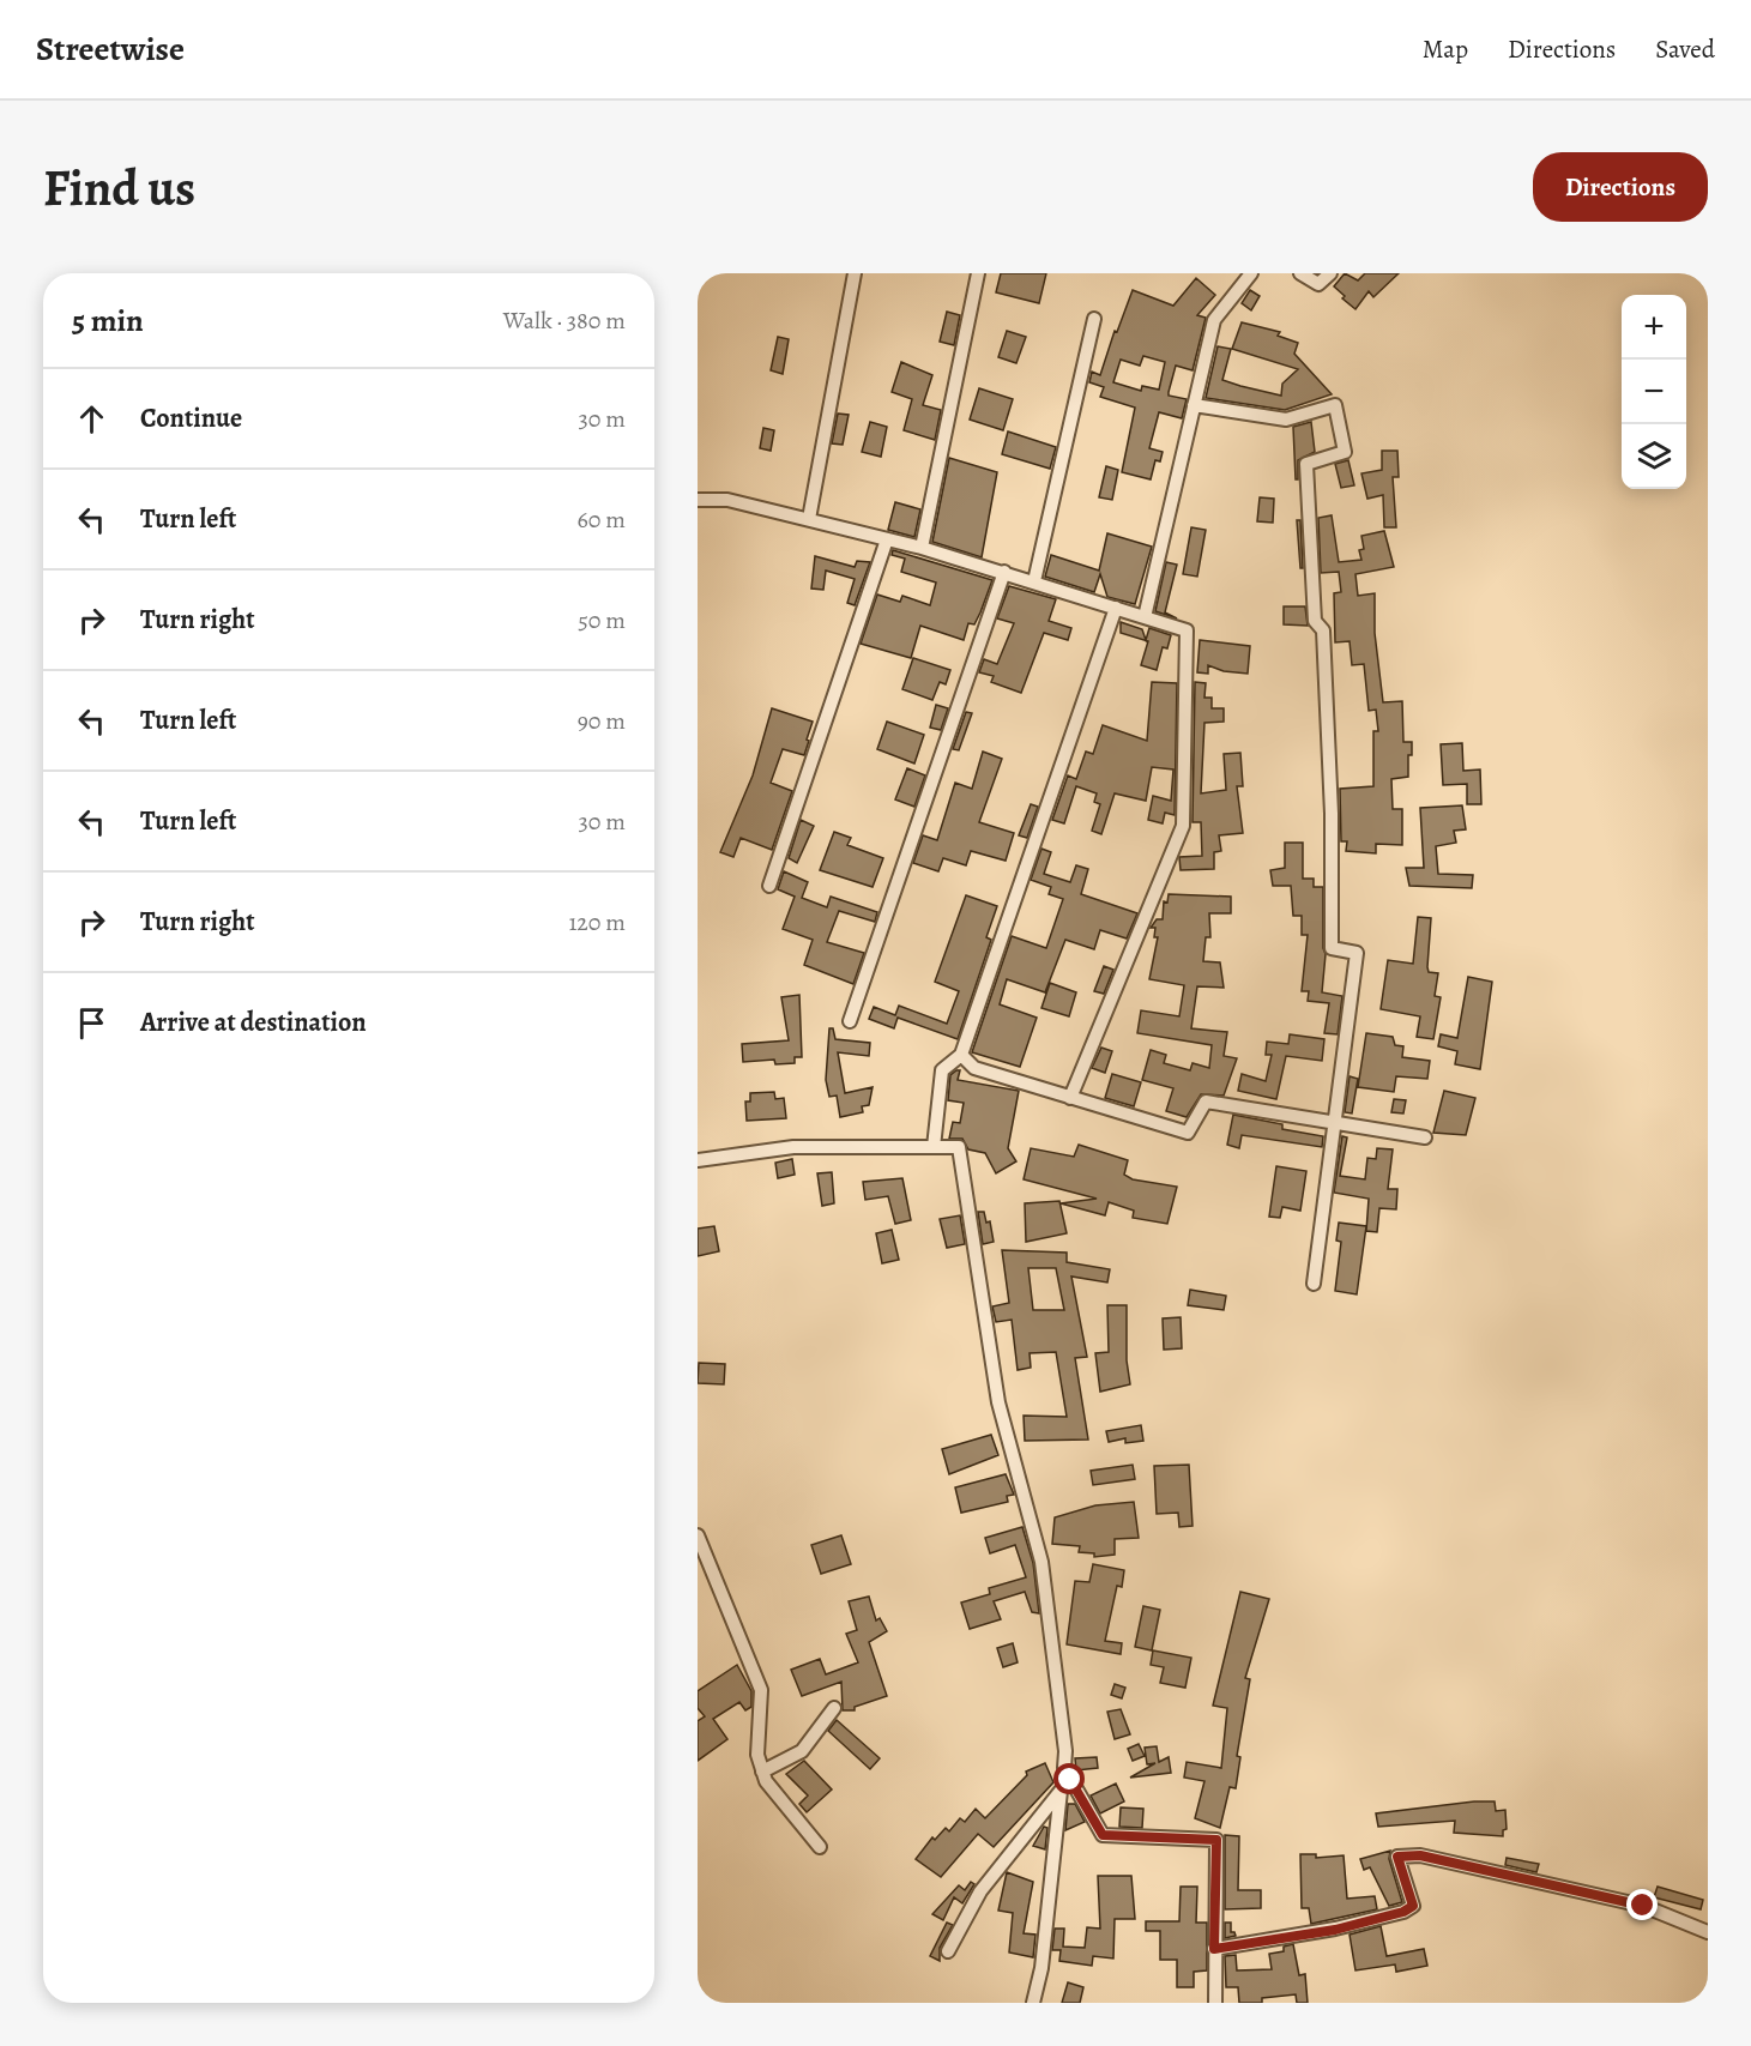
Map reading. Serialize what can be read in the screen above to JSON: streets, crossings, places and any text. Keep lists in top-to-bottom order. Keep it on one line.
{"page":{"header":"Streetwise","nav":["Map","Directions","Saved"],"buttons":"Directions","title":"Find us","heading":["5 min","Walk · 380 m"],"map_buttons":["+","−"],"list":[["Continue","30 m"],["Turn left","60 m"],["Turn right","50 m"],["Turn left","90 m"],["Turn left","30 m"],["Turn right","120 m"],"Arrive at destination"]}}
